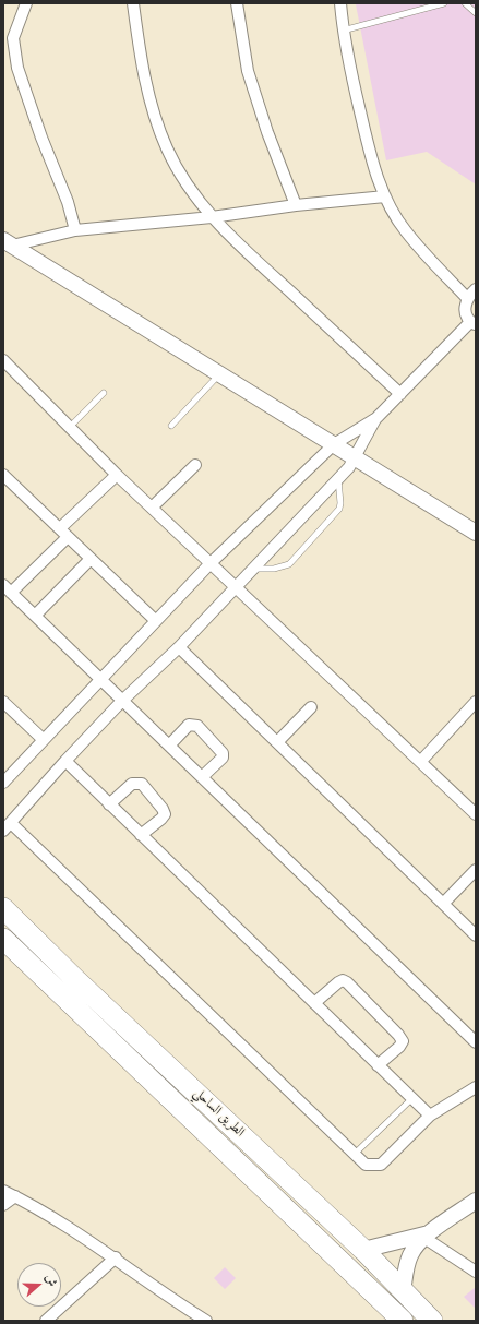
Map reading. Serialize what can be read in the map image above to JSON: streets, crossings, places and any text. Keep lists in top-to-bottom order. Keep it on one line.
{"streets":{"highway":["الطريق الساحلي"]},"north":"right"}
